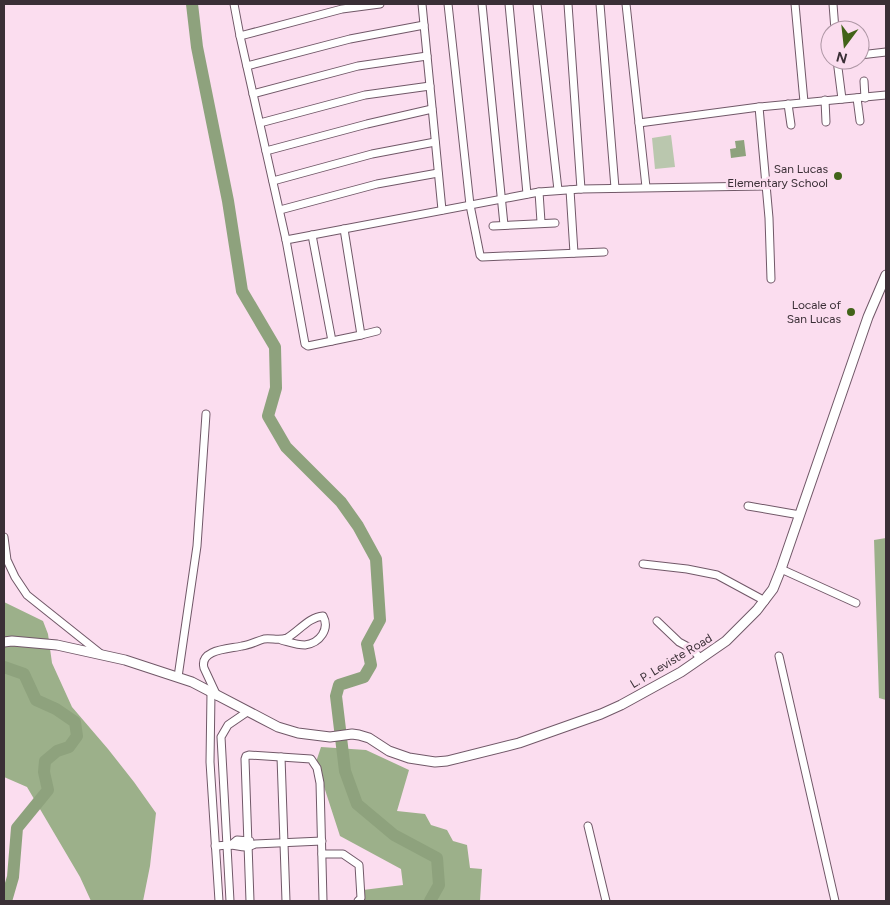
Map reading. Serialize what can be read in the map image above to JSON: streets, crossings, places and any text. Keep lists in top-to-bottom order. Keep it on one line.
{"streets":{"main road":["L. P. Leviste Road"]},"places":["San Lucas Elementary School","Locale of San Lucas"],"north":"bottom"}
